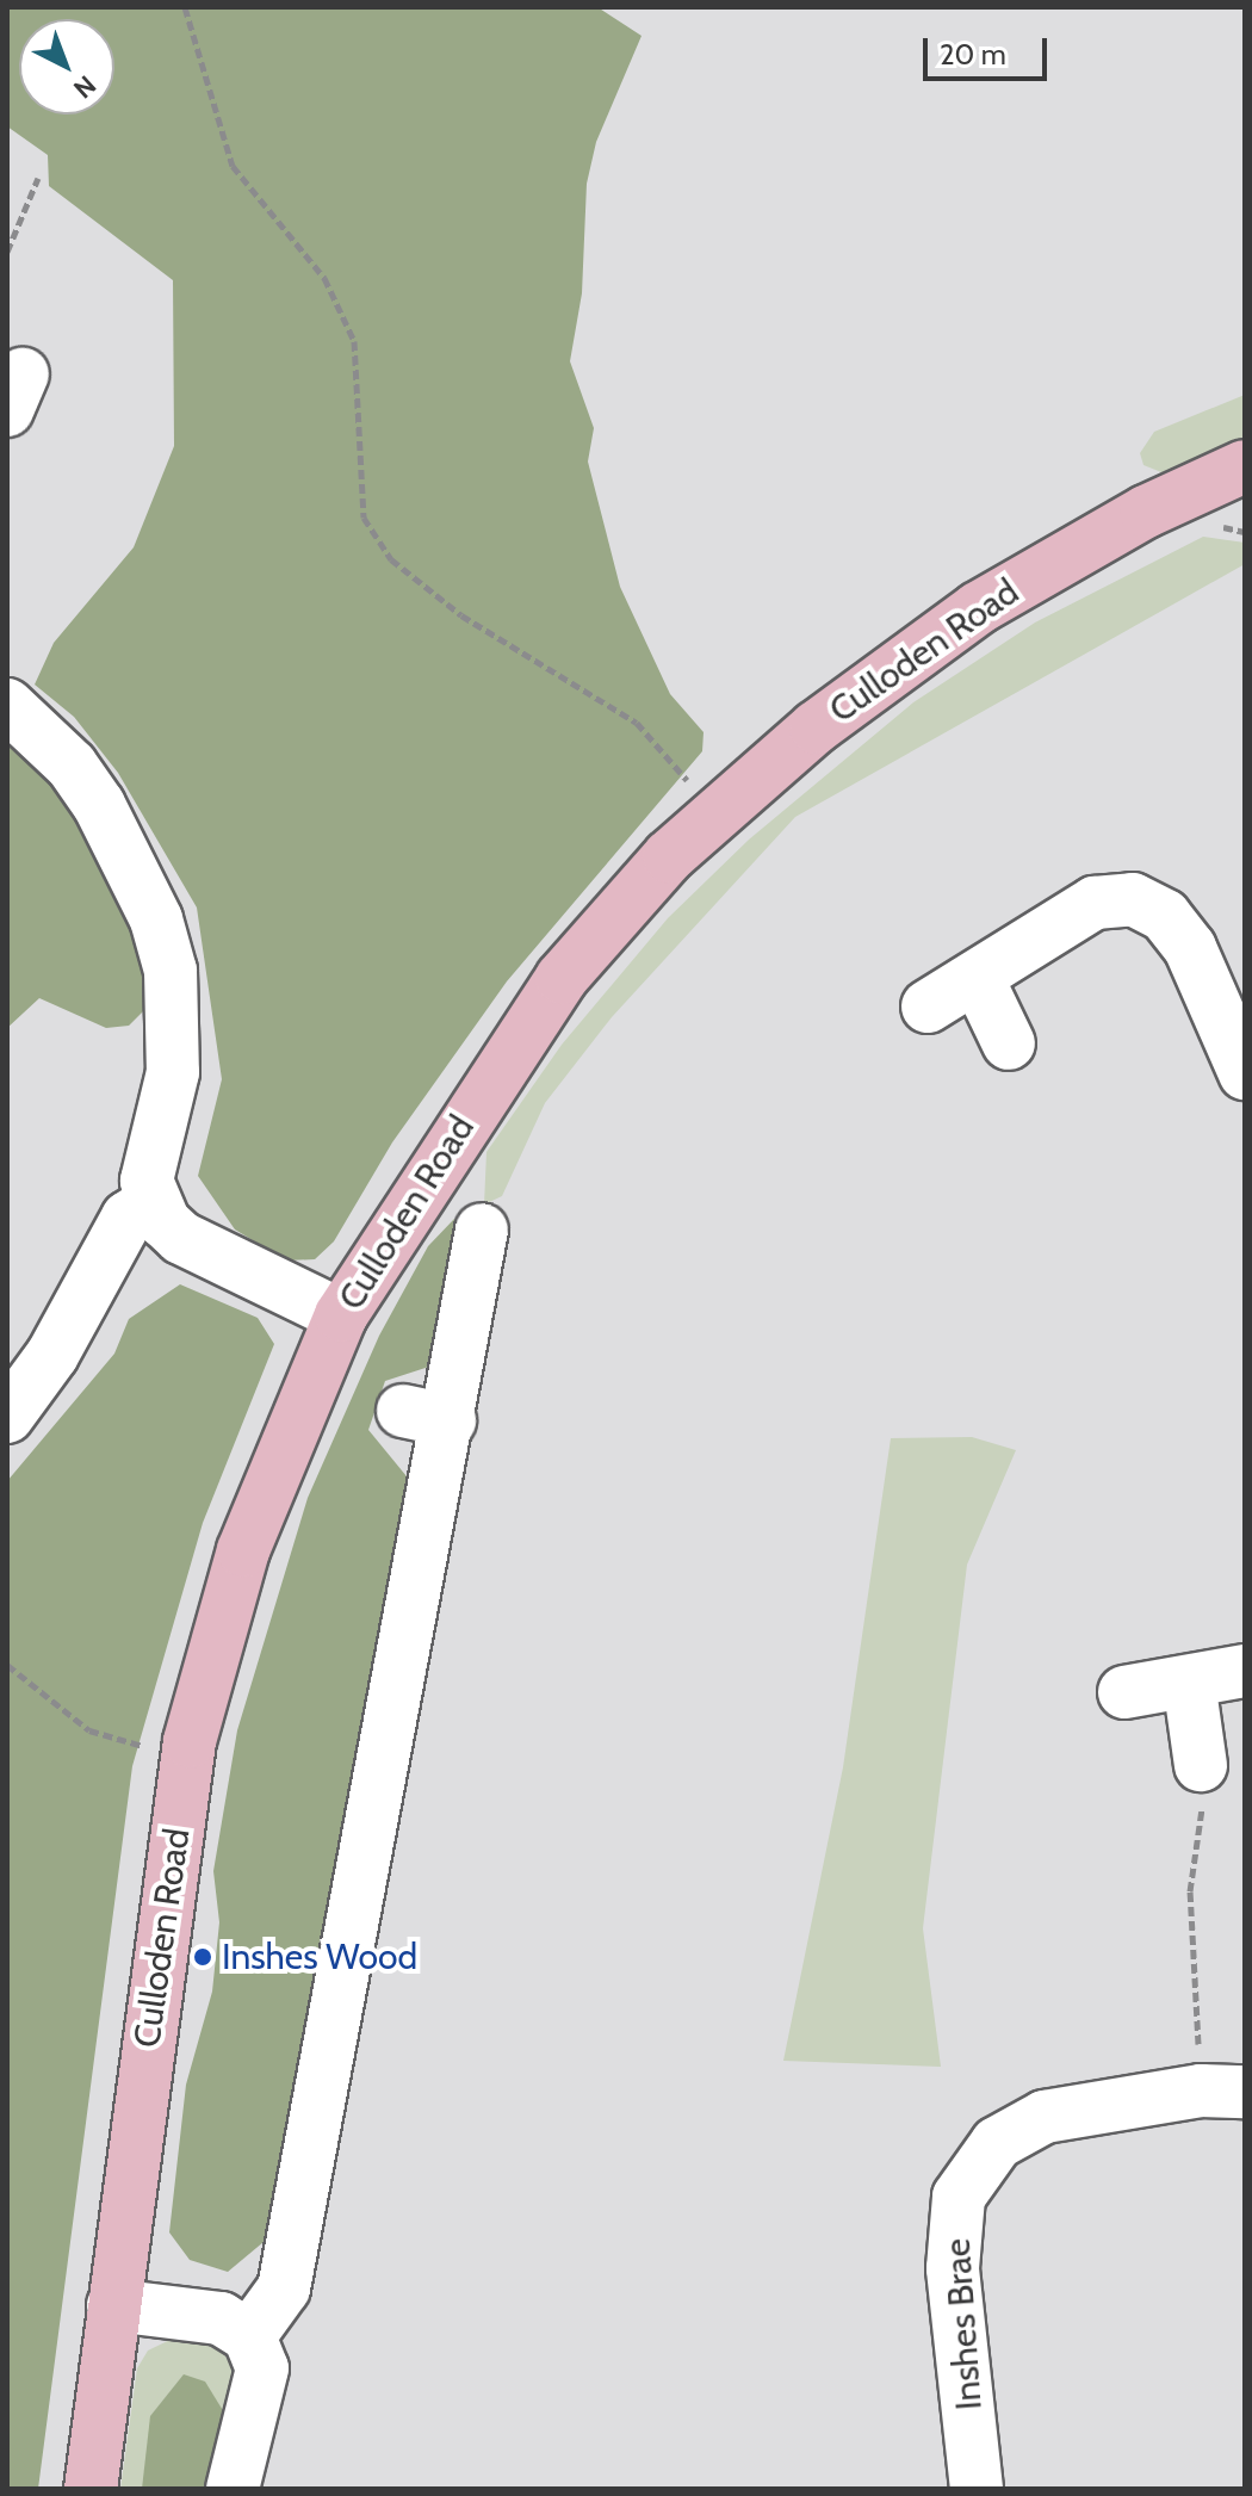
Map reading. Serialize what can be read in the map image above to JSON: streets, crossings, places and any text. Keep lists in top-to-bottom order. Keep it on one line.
{"streets":{"main road":["Culloden Road"],"street":["Inshes Brae"]},"places":["Inshes Wood"],"scale_bar":"20 m","north":"bottom right"}
